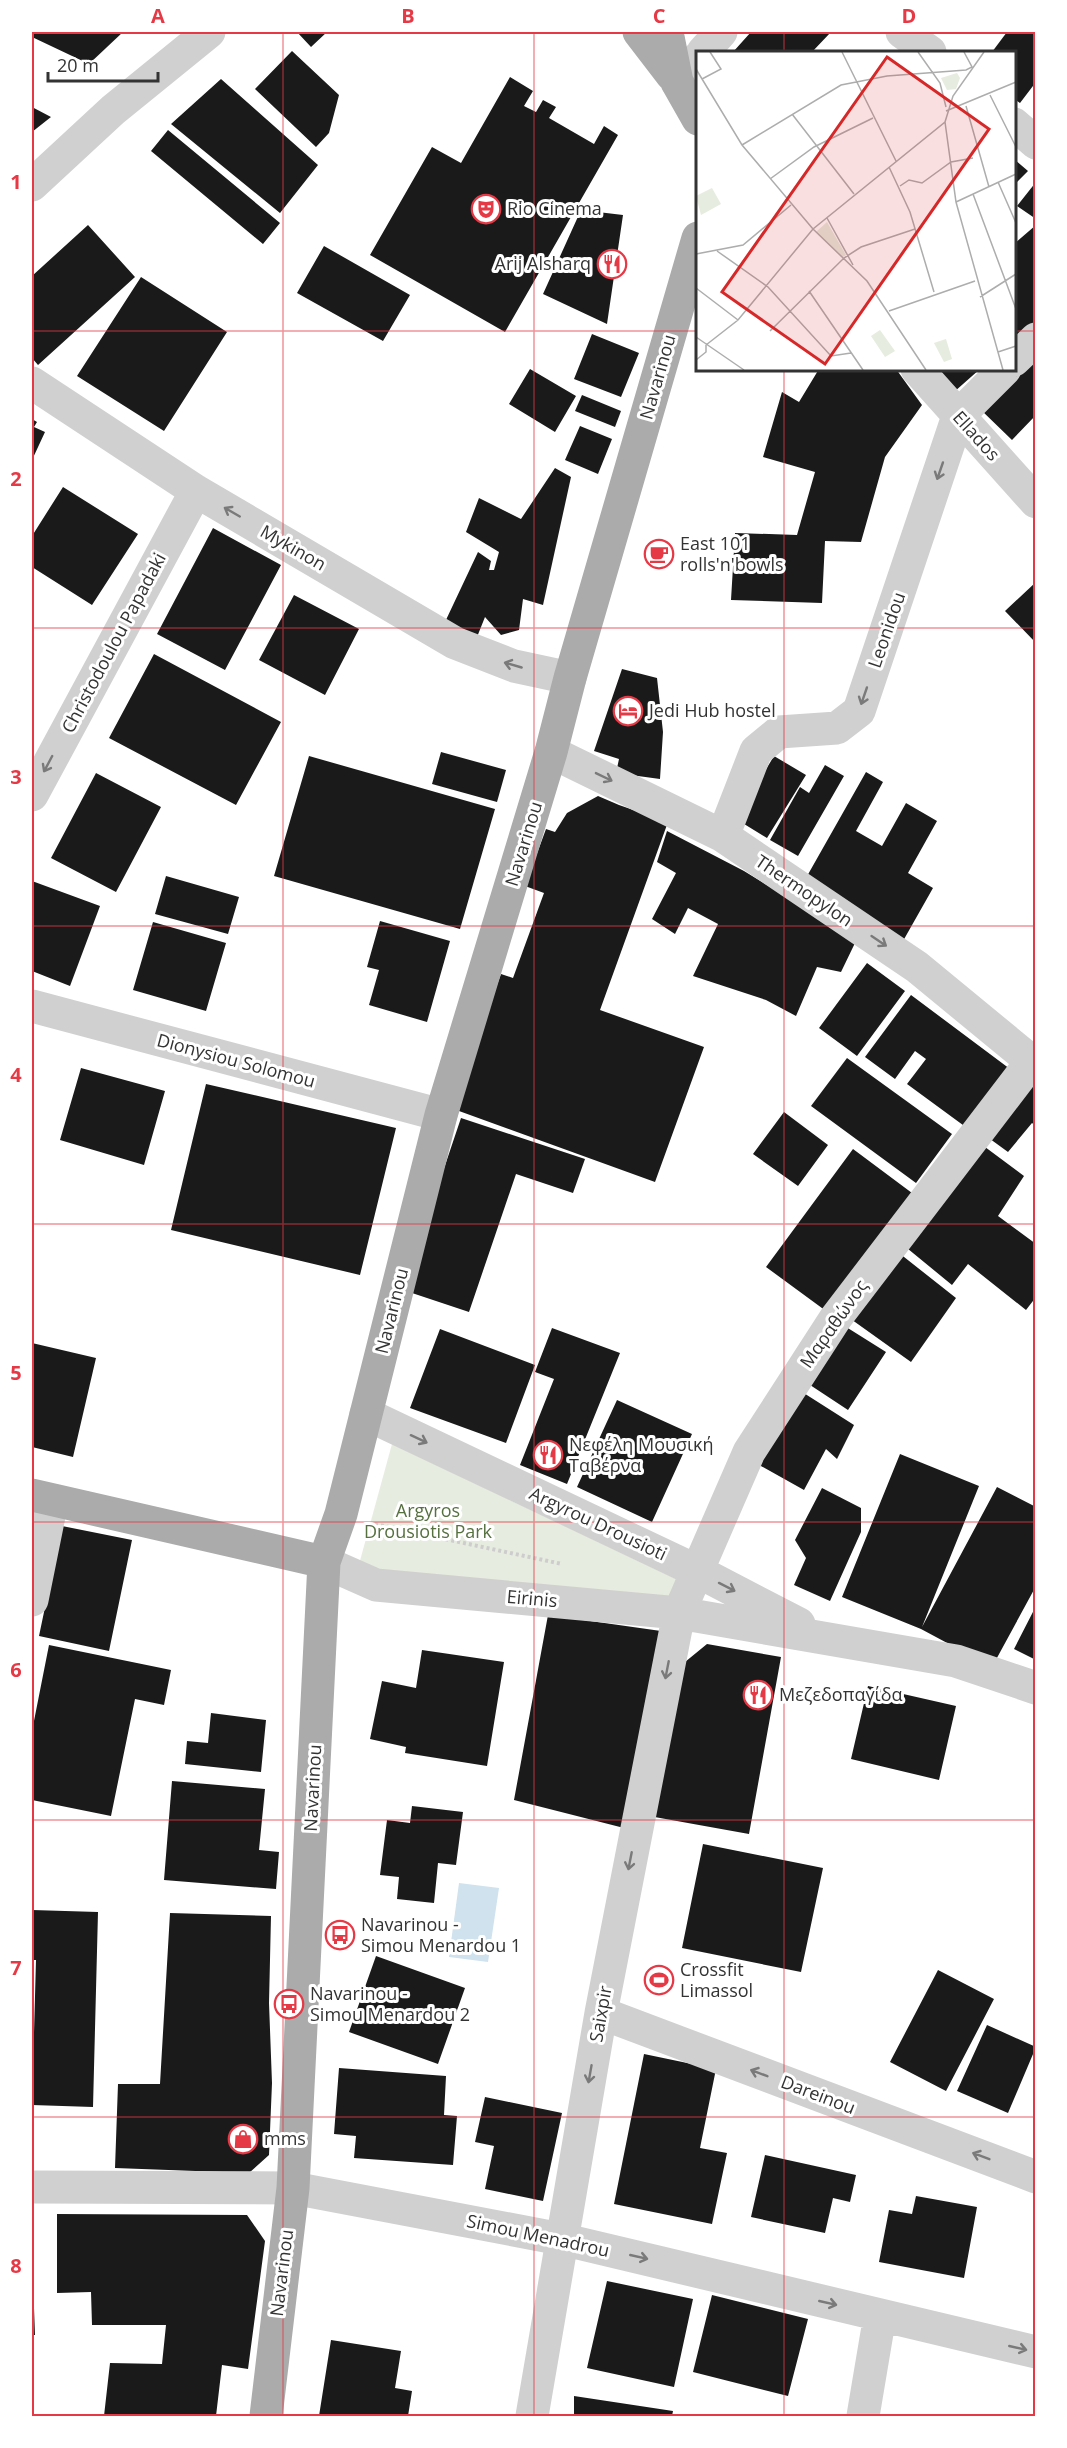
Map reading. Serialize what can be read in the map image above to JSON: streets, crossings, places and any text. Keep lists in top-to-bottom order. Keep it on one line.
{"streets":{"main road":["Navarinou","Eirinis"],"street":["Ellados","Mykinon","Leonidou","Christodoulou Papadaki","Thermopylon","Dionysiou Solomou","Μαραθώνος","Argyrou Drousioti","Saixpir","Dareinou","Simou Menadrou"]},"crossings":[["Navarinou","Mykinon"],["Navarinou","Thermopylon"],["Navarinou","Dionysiou Solomou"],["Navarinou","Argyrou Drousioti"],["Navarinou","Eirinis"],["Navarinou","Simou Menadrou"],["Ellados","Leonidou"],["Mykinon","Christodoulou Papadaki"],["Leonidou","Thermopylon"],["Thermopylon","Μαραθώνος"],["Μαραθώνος","Argyrou Drousioti"],["Μαραθώνος","Eirinis"],["Μαραθώνος","Saixpir"],["Argyrou Drousioti","Eirinis"],["Eirinis","Saixpir"],["Saixpir","Dareinou"],["Saixpir","Simou Menadrou"]],"one_way":["Mykinon","Leonidou","Christodoulou Papadaki","Thermopylon","Argyrou Drousioti","Saixpir","Dareinou","Simou Menadrou"],"parks":["Argyros Drousiotis Park"],"places":{"theatre":["Rio Cinema"],"restaurant":["Arij Alsharq","Νεφέλη Μουσική Ταβέρνα","Μεζεδοπαγίδα"],"cafe":["East 101 rolls'n'bowls"],"hotel":["Jedi Hub hostel"],"bus stop":["Navarinou - Simou Menardou 1","Navarinou - Simou Menardou 2"],"sports":["Crossfit Limassol"],"shop":["mms"]},"scale_bar":"20 m","grid":{"columns":["A","B","C","D"],"rows":["1","2","3","4","5","6","7","8"]}}
